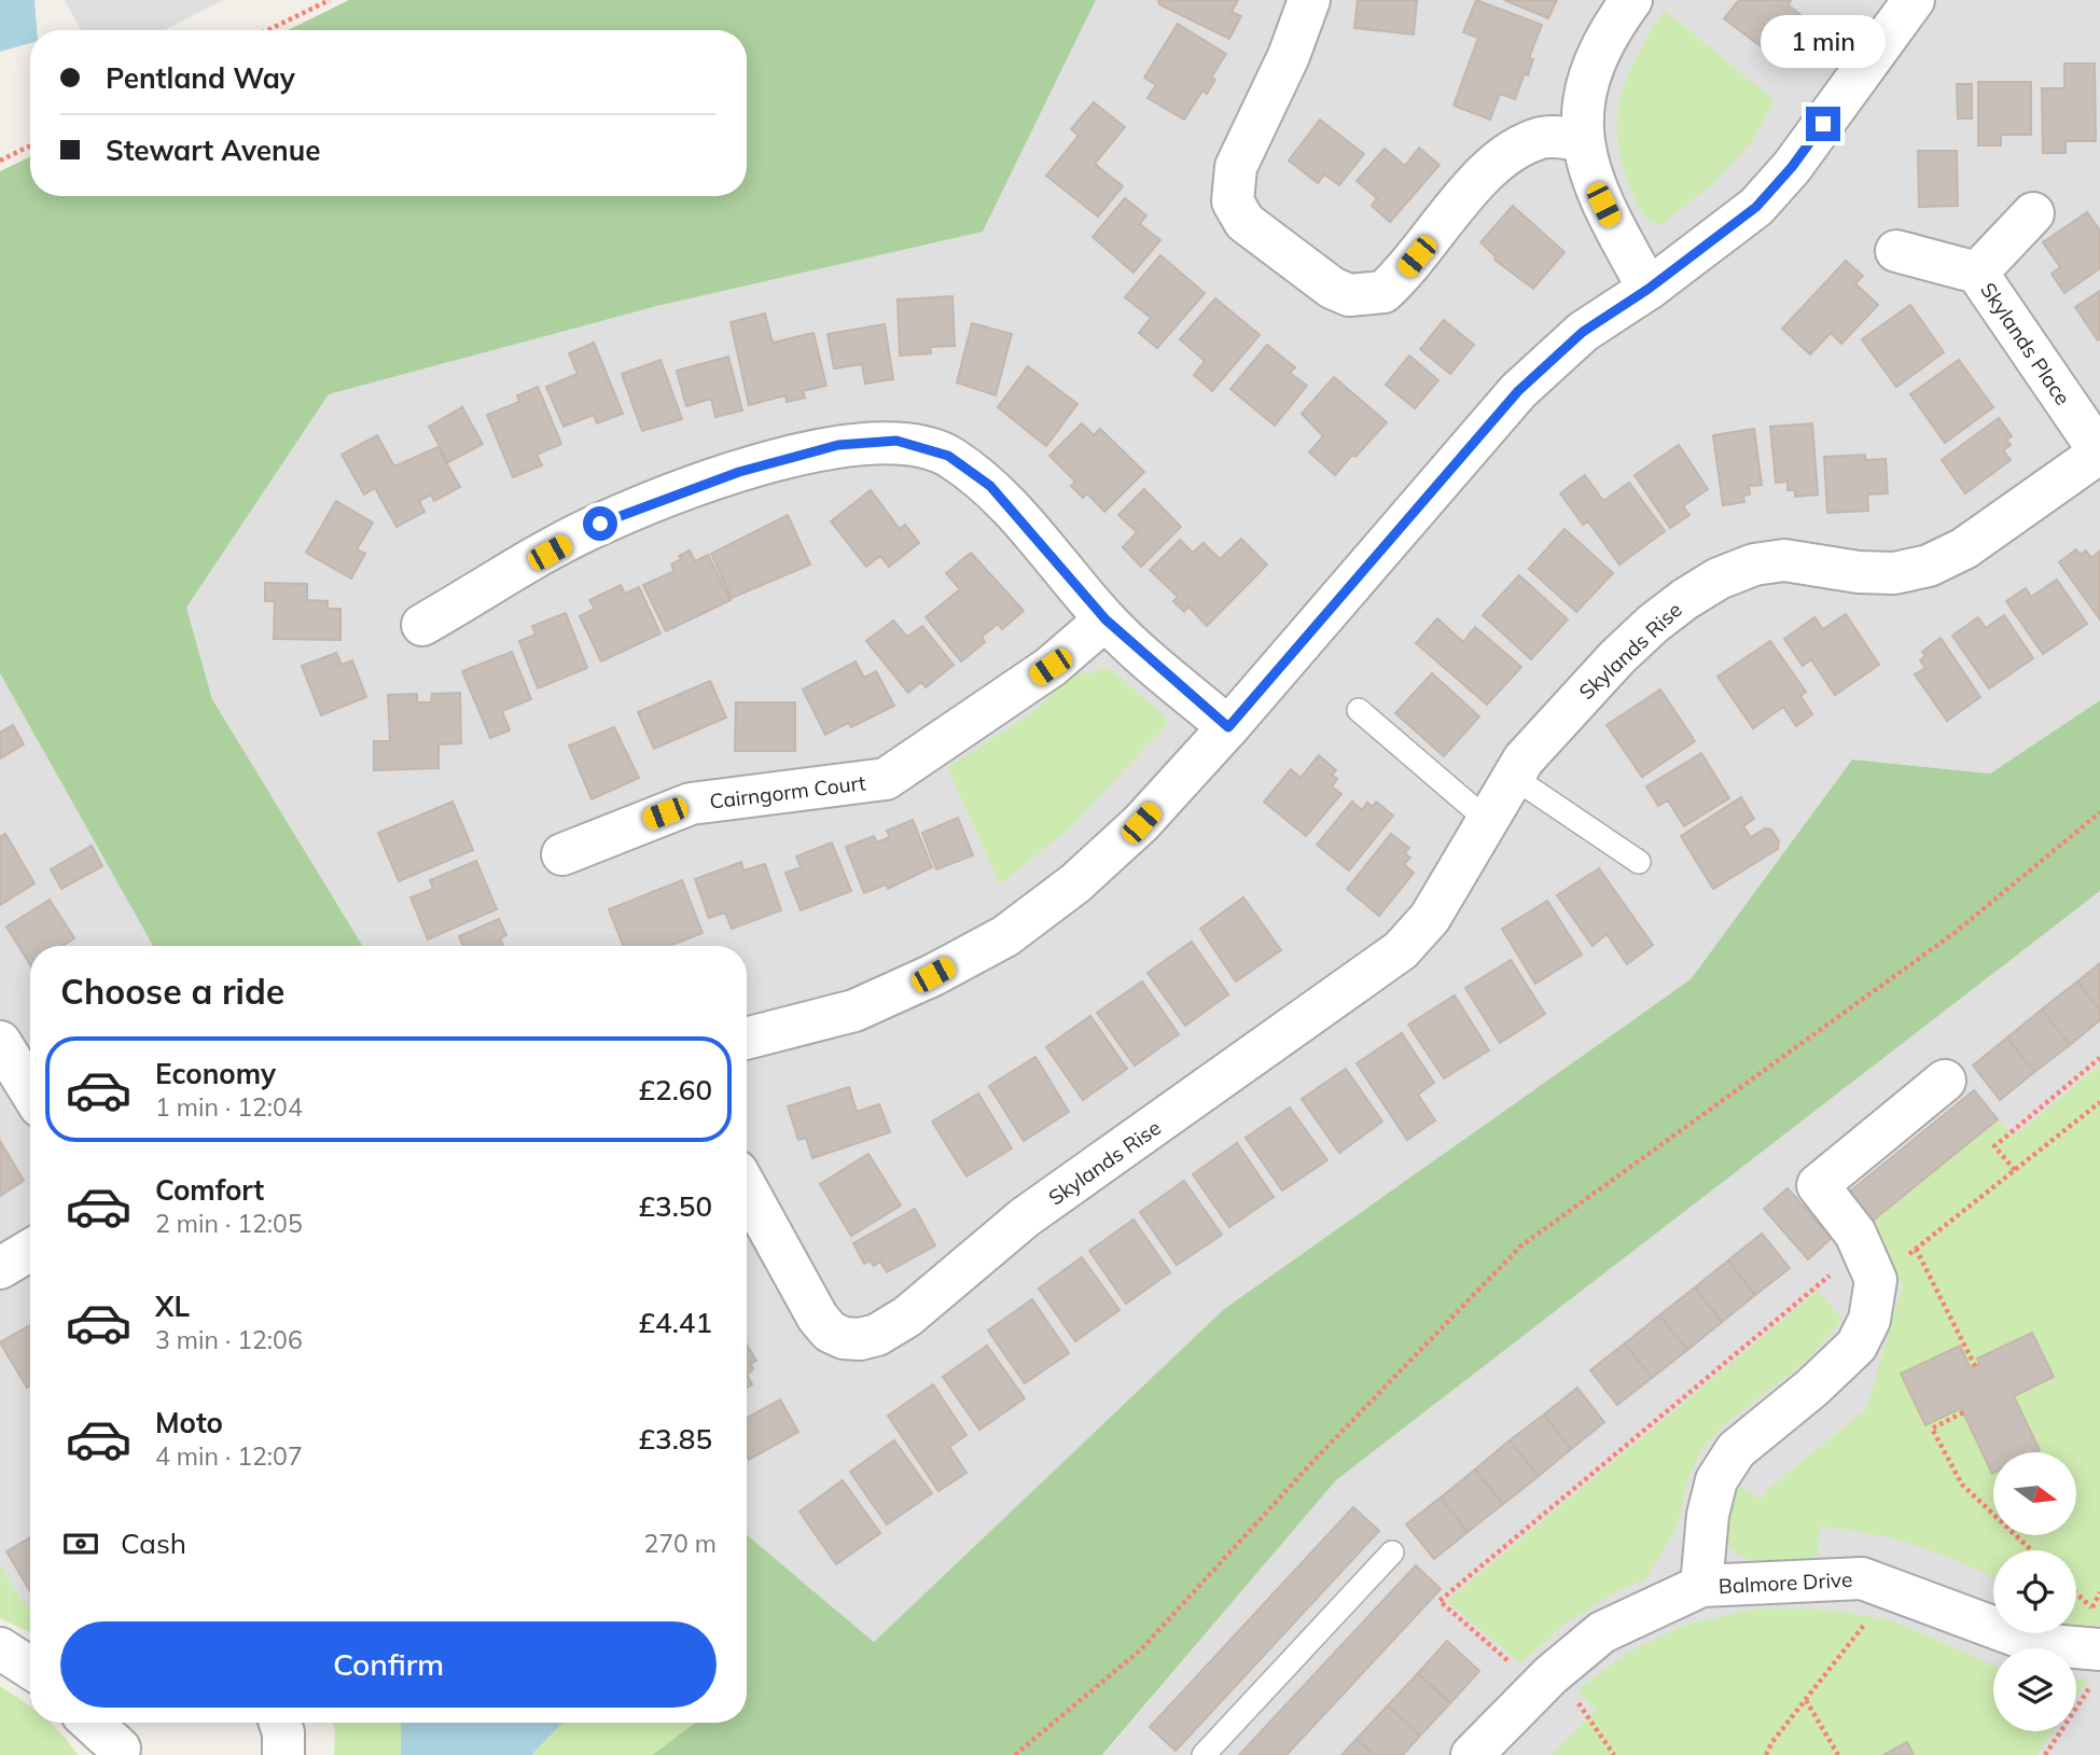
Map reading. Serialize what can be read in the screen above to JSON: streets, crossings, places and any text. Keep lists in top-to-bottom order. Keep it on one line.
{"streets":{"street":["Skylands Place","Skylands Rise","Cairngorm Court","Balmore Drive"]},"crossings":[["Skylands Place","Skylands Rise"]],"north":"right","page":{"bubble":"1 min","banner":["Pentland Way","Stewart Avenue"],"heading":"Choose a ride","list":[{"name":"Economy","note":"1 min · 12:04","value":"£2.60"},{"name":"Comfort","note":"2 min · 12:05","value":"£3.50"},{"name":"XL","note":"3 min · 12:06","value":"£4.41"},{"name":"Moto","note":"4 min · 12:07","value":"£3.85"}],"pay":["Cash","270 m"],"buttons":"Confirm"}}
